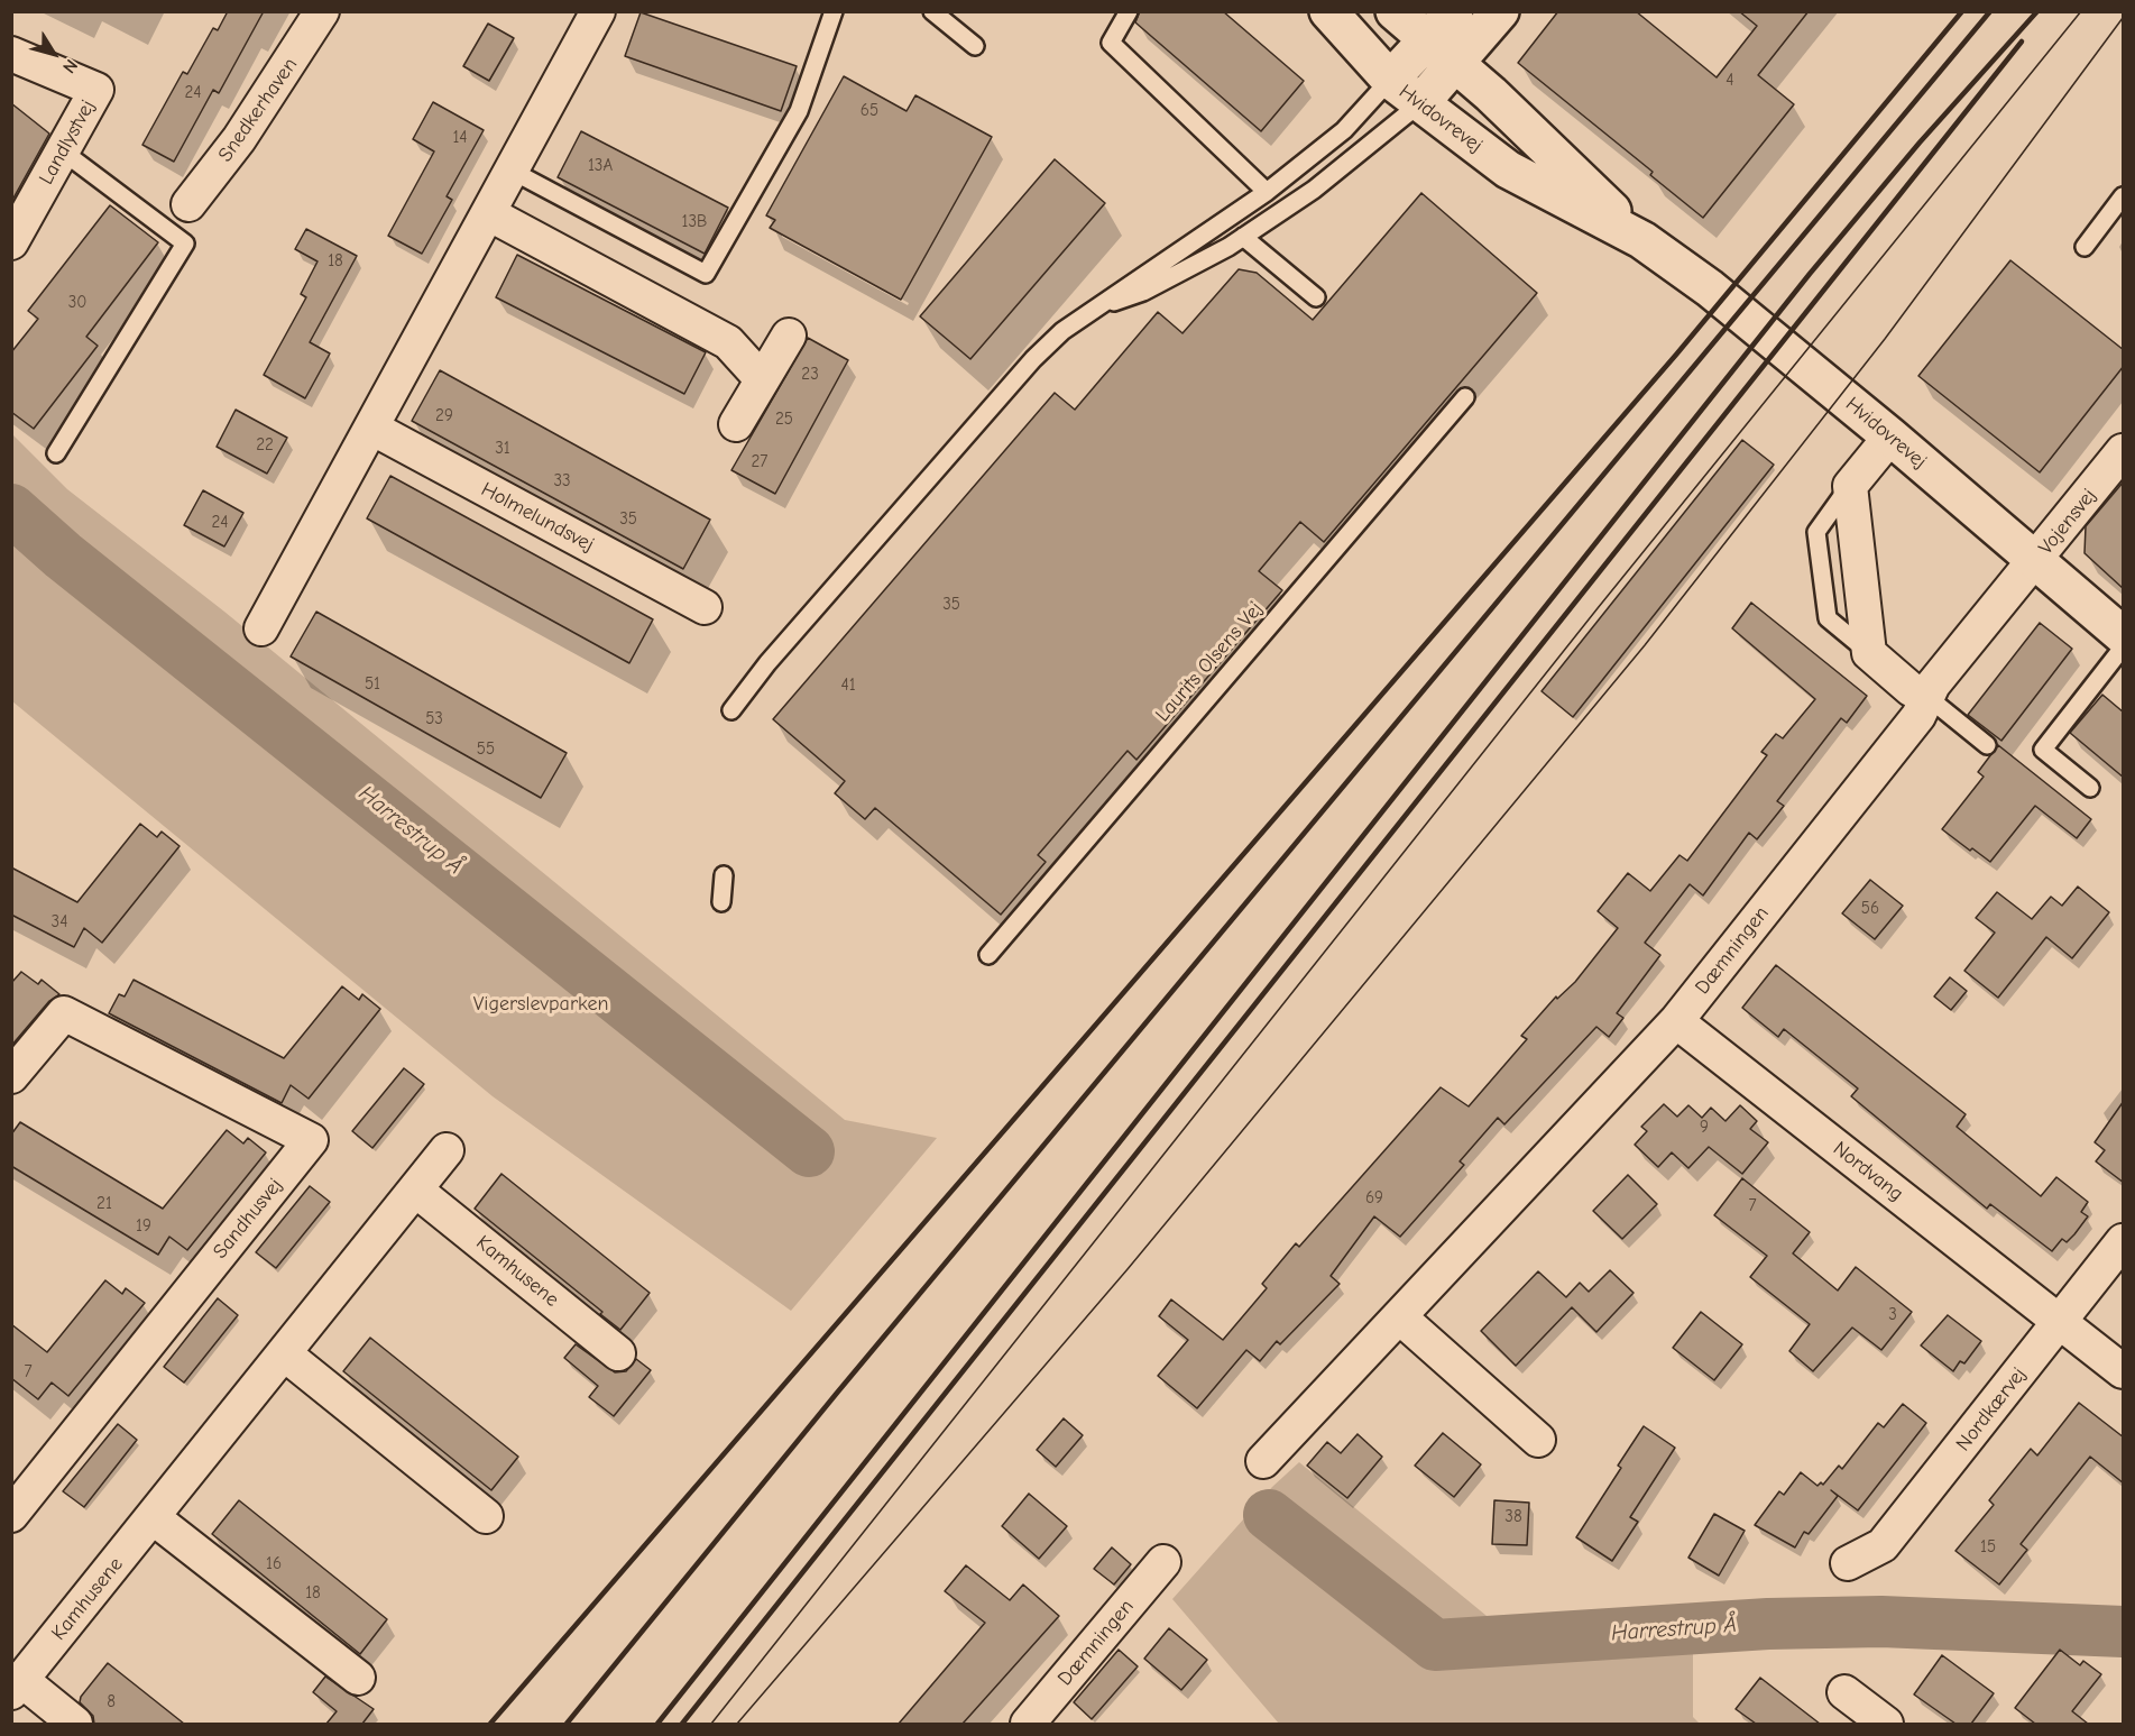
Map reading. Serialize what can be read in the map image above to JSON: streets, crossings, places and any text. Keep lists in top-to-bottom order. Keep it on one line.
{"streets":{"street":["Snedkerhaven","Hvidovrevej","Landlystvej","Holmelundsvej","Vojensvej","Dæmningen","Nordvang","Sandhusvej","Kamhusene","Nordkærvej"],"lane":["Laurits Olsens Vej"]},"crossings":[["Hvidovrevej","Vojensvej"],["Hvidovrevej","Dæmningen"],["Vojensvej","Dæmningen"],["Dæmningen","Nordvang"],["Nordvang","Nordkærvej"]],"water":["Harrestrup Å"],"parks":["Vigerslevparken"],"house_numbers":["4","24","65","14","13A","13B","18","30","23","29","25","22","31","27","33","35","24","35","51","41","53","55","56","34","9","69","21","7","19","3","7","38","15","16","18","8"],"north":"bottom right"}
